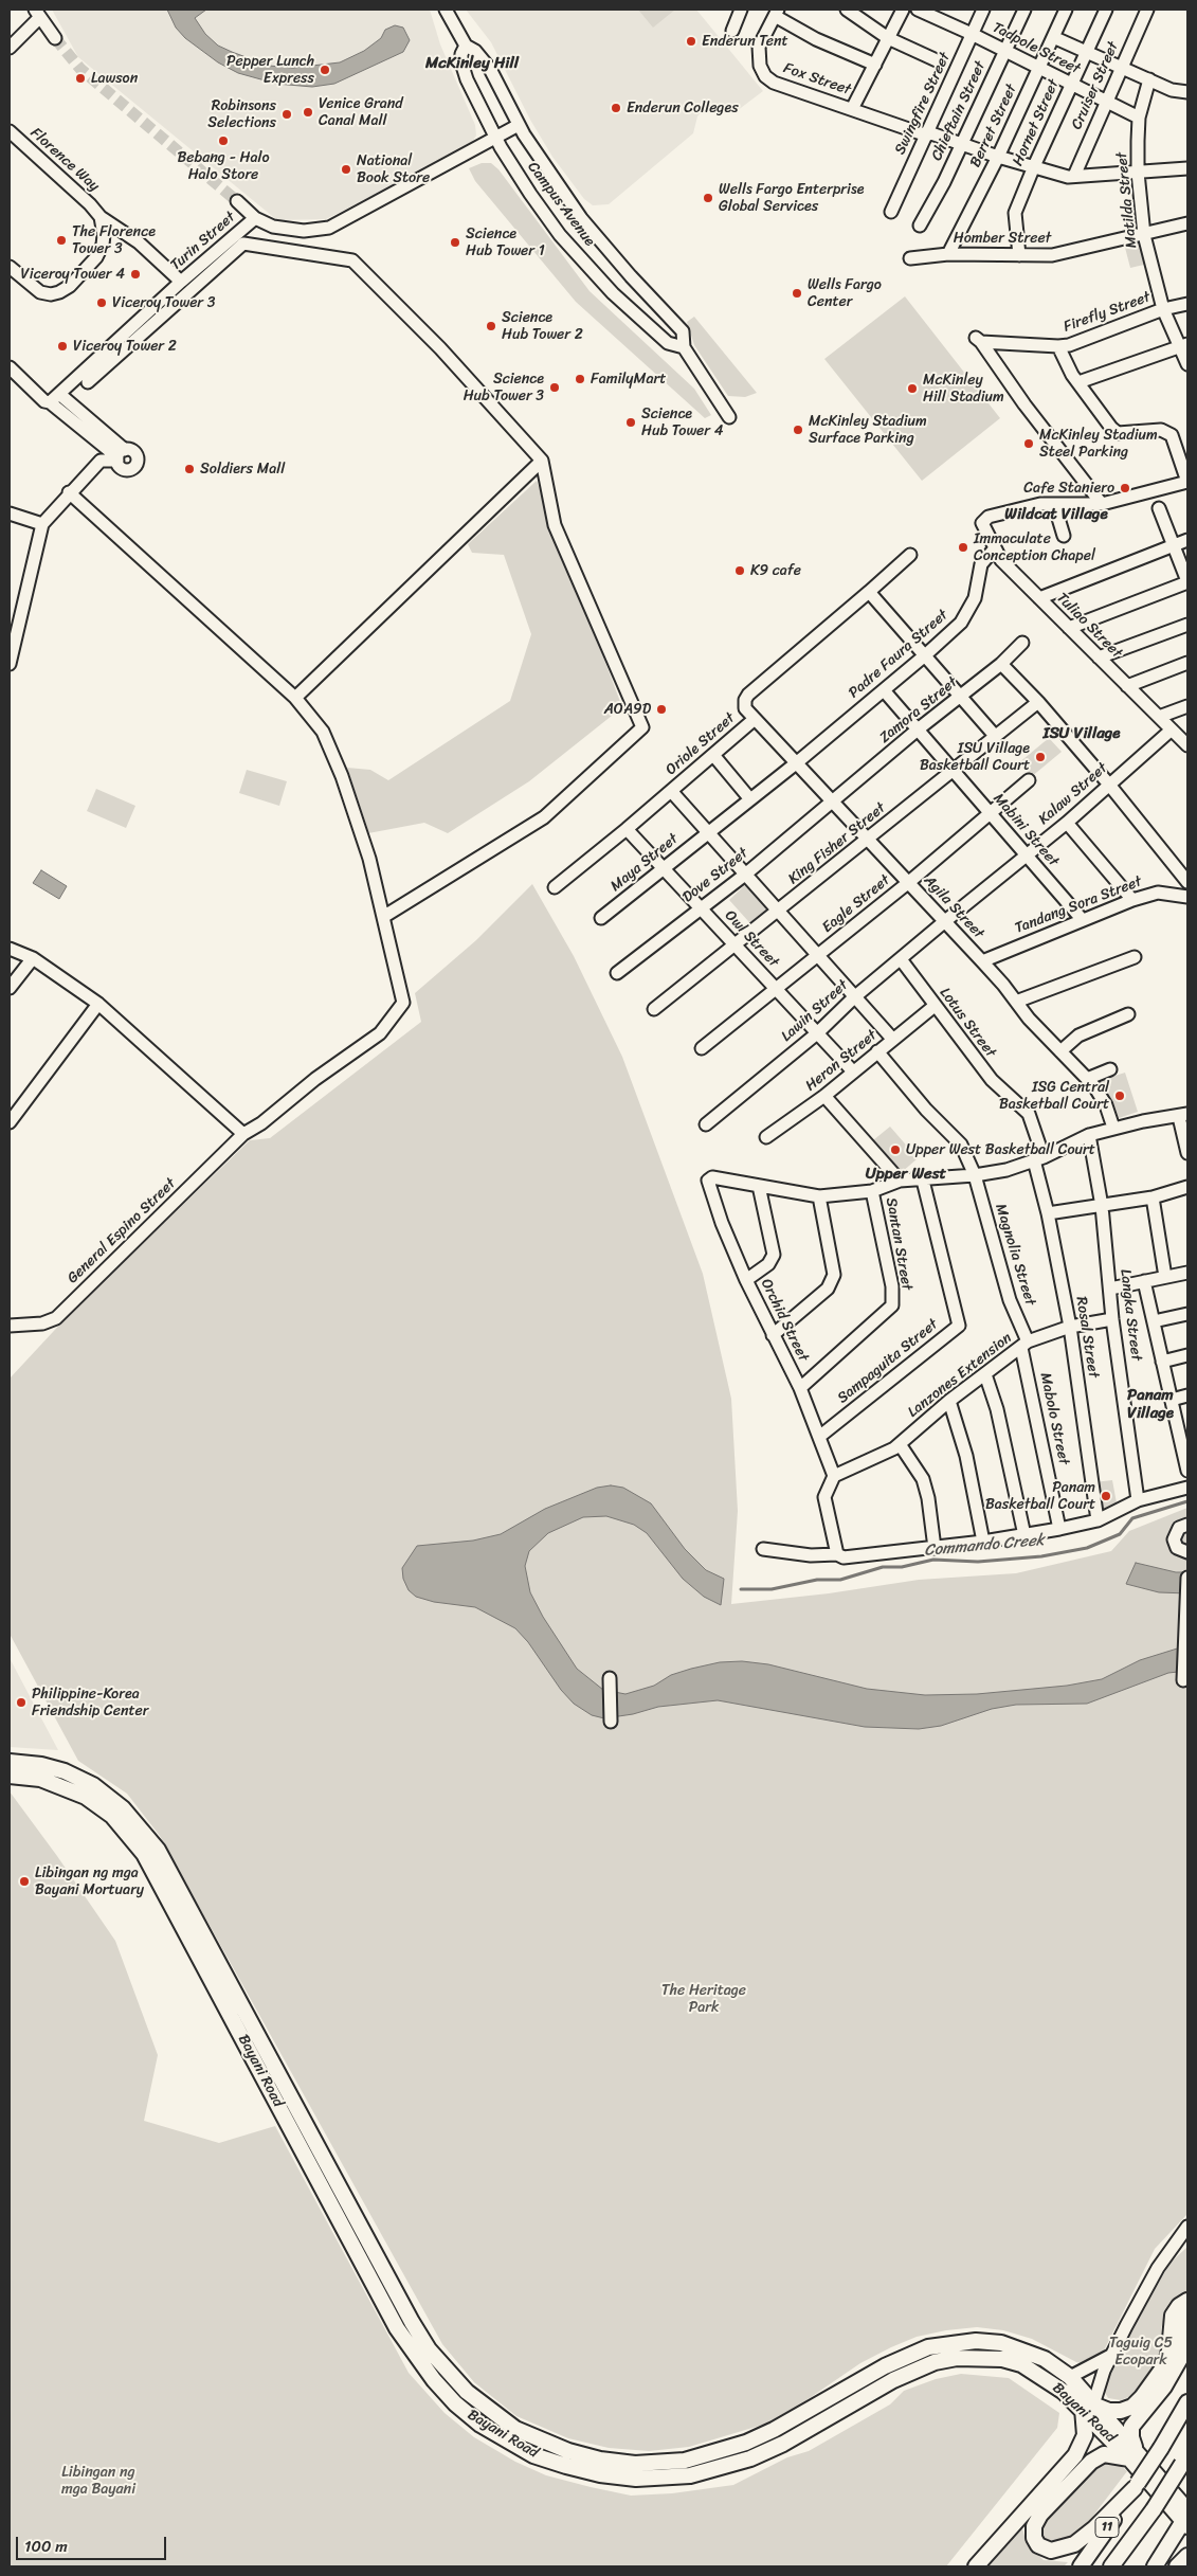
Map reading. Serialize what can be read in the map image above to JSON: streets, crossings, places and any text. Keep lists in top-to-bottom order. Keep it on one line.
{"streets":{"main road":["Bayani Road","11"],"street":["Tadpole Street","Fox Street","Cruiser Street","Swingfire Street","Chieftain Street","Hornet Street","Berret Street","Florence Way","Matilda Street","Campus Avenue","Homber Street","Turin Street","Firefly Street","Tuliao Street","Padre Faura Street","Zamora Street","Oriole Street","Kalaw Street","Mabini Street","King Fisher Street","Maya Street","Dove Street","Eagle Street","Tandang Sora Street","Agila Street","Owl Street","Lawin Street","Lotus Street","Heron Street","General Espino Street","Santan Street","Magnolia Street","Langka Street","Orchid Street","Rosal Street","Sampaguita Street","Lanzones Extension","Mabolo Street"]},"crossings":[["Tadpole Street","Cruiser Street"],["Tadpole Street","Swingfire Street"],["Tadpole Street","Chieftain Street"],["Tadpole Street","Hornet Street"],["Tadpole Street","Berret Street"],["Tadpole Street","Matilda Street"],["Fox Street","Cruiser Street"],["Fox Street","Swingfire Street"],["Fox Street","Chieftain Street"],["Fox Street","Hornet Street"],["Fox Street","Berret Street"],["Fox Street","Matilda Street"],["Hornet Street","Homber Street"],["Berret Street","Homber Street"],["Florence Way","Turin Street"],["Matilda Street","Homber Street"],["Matilda Street","Firefly Street"],["Campus Avenue","Turin Street"],["Tuliao Street","Padre Faura Street"],["Tuliao Street","Kalaw Street"],["Padre Faura Street","Mabini Street"],["Padre Faura Street","Maya Street"],["Padre Faura Street","Agila Street"],["Zamora Street","Mabini Street"],["Zamora Street","Dove Street"],["Zamora Street","Agila Street"],["Oriole Street","Agila Street"],["Oriole Street","Owl Street"],["Kalaw Street","Mabini Street"],["Kalaw Street","Agila Street"],["Kalaw Street","Lawin Street"],["Mabini Street","King Fisher Street"],["Mabini Street","Eagle Street"],["Mabini Street","Tandang Sora Street"],["King Fisher Street","Agila Street"],["King Fisher Street","Owl Street"],["Maya Street","Agila Street"],["Maya Street","Owl Street"],["Dove Street","Agila Street"],["Dove Street","Owl Street"],["Eagle Street","Agila Street"],["Eagle Street","Owl Street"],["Tandang Sora Street","Agila Street"],["Agila Street","Lawin Street"],["Owl Street","Lawin Street"],["Owl Street","Heron Street"],["Lawin Street","Lotus Street"],["Lotus Street","Heron Street"],["Lotus Street","Rosal Street"],["Heron Street","Magnolia Street"],["Santan Street","Orchid Street"],["Magnolia Street","Lanzones Extension"],["Magnolia Street","Mabolo Street"],["Langka Street","Lanzones Extension"],["Orchid Street","Sampaguita Street"],["Orchid Street","Lanzones Extension"],["Rosal Street","Lanzones Extension"],["Lanzones Extension","Mabolo Street"]],"districts":["McKinley Hill","Wildcat Village","ISU Village","Upper West","Panam Village"],"water":["Commando Creek"],"parks":["The Heritage Park","Taguig C5 Ecopark","Libingan ng mga Bayani"],"places":["Enderun Tent","Pepper Lunch Express","Lawson","Enderun Colleges","Venice Grand Canal Mall","Robinsons Selections","Bebang - Halo Halo Store","National Book Store","Wells Fargo Enterprise Global Services","The Florence Tower 3","Science Hub Tower 1","Viceroy Tower 4","Wells Fargo Center","Viceroy Tower 3","Science Hub Tower 2","Viceroy Tower 2","FamilyMart","Science Hub Tower 3","McKinley Hill Stadium","Science Hub Tower 4","McKinley Stadium Surface Parking","McKinley Stadium Steel Parking","Soldiers Mall","Cafe Staniero","Immaculate Conception Chapel","K9 cafe","AOA9D","ISU Village Basketball Court","ISG Central Basketball Court","Upper West Basketball Court","Panam Basketball Court","Philippine-Korea Friendship Center","Libingan ng mga Bayani Mortuary"],"scale_bar":"100 m"}
